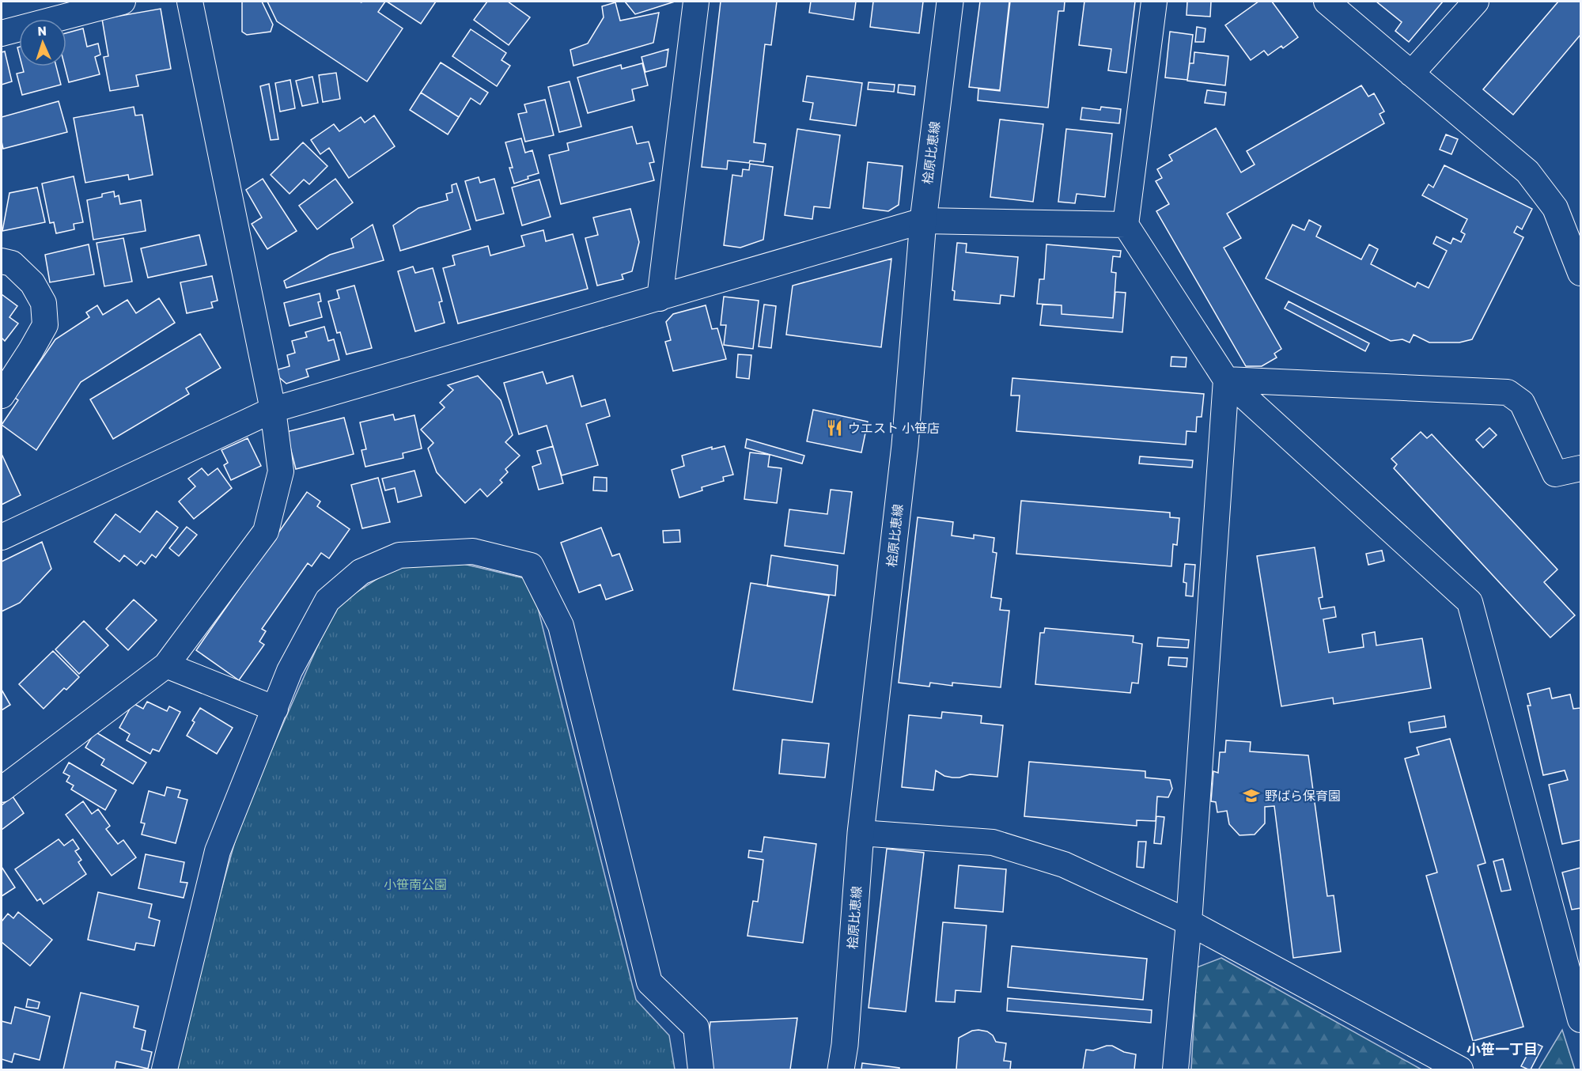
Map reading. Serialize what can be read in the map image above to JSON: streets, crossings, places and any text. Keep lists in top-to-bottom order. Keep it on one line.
{"streets":{"main road":["桧原比恵線"]},"districts":["小笹一丁目"],"parks":["小笹南公園"],"places":{"restaurant":["ウエスト 小笹店"],"school or university":["野ばら保育園"]},"north":"top"}
